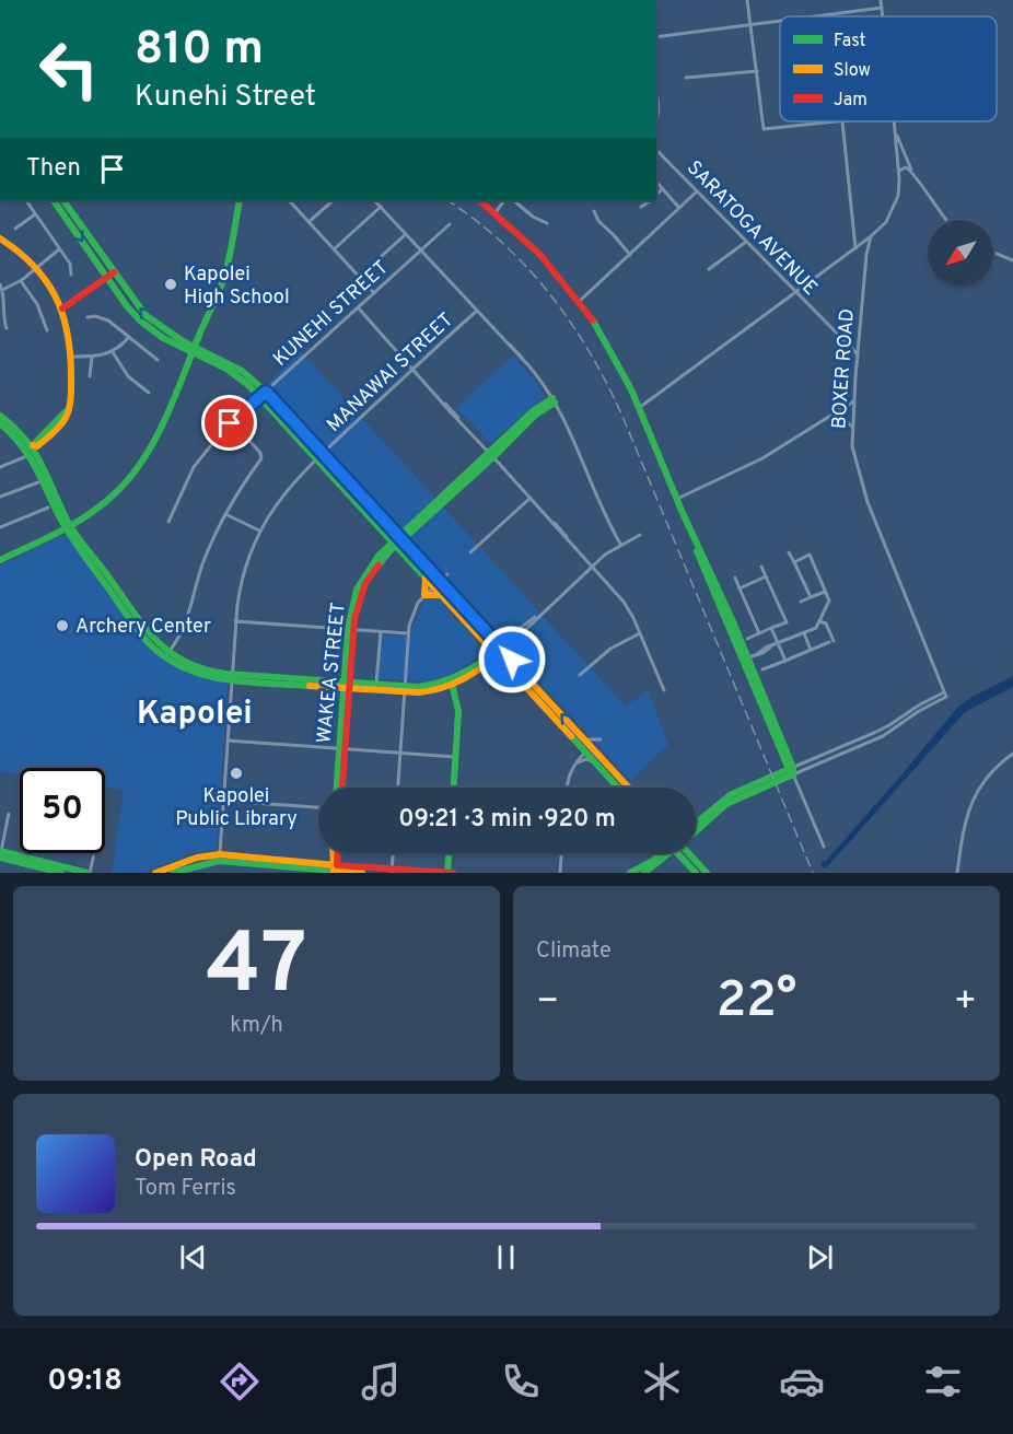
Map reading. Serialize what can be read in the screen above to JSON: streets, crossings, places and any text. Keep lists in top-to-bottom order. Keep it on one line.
{"streets":{"main road":["WAKEA STREET"],"street":["SARATOGA AVENUE","KUNEHI STREET","BOXER ROAD","MANAWAI STREET"]},"crossings":[["SARATOGA AVENUE","BOXER ROAD"]],"districts":["Kapolei"],"places":["Kapolei High School","Archery Center","Kapolei Public Library"],"legend":["Fast","Slow","Jam"],"north":"bottom left","page":{"turn":["810 m","Kunehi Street"],"then":"Then","limit":"50","trip":"09:21 · 3 min · 920 m","tile":[["47","km/h"],"Climate"],"heat":["−","22°","+"],"song":["Open Road","Tom Ferris"],"tabs":"09:18"}}
